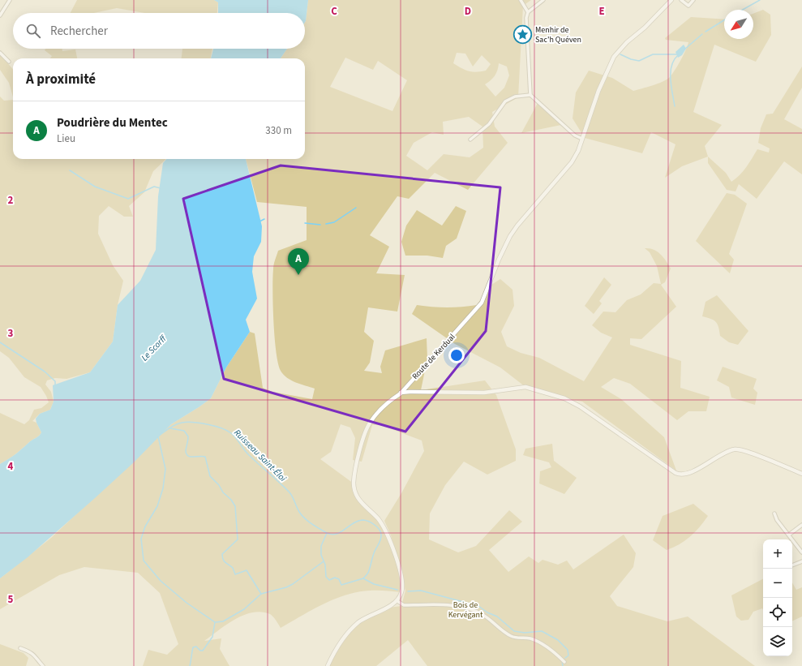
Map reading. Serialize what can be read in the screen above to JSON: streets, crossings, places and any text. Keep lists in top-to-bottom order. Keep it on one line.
{"streets":{"street":["Route de Kerdual"]},"water":["Le Scorff","Ruisseau Saint-Éloi"],"parks":["Bois de Kervégant"],"places":{"place":["Menhir de Sac'h Quéven"]},"north":"bottom left","page":{"search":"Rechercher","heading":"À proximité","list":[{"mark":"A","name":"Poudrière du Mentec","note":"Lieu","value":"330 m"}],"pins":"A","map_buttons":["+","−"]},"grid":{"columns":["C","D","E"],"rows":["2","3","4","5"]}}
